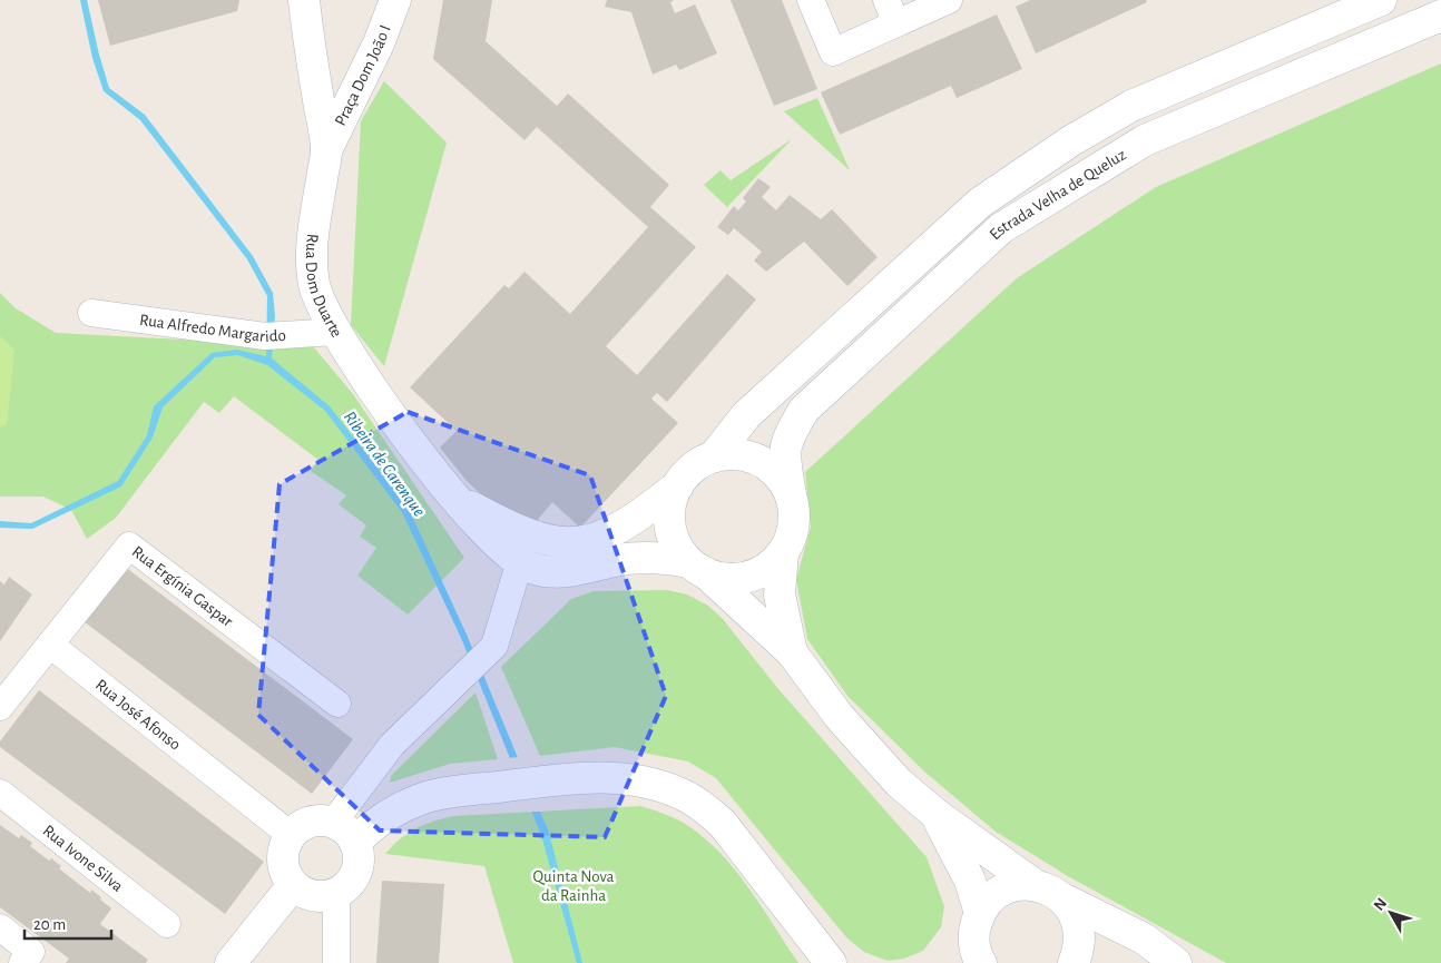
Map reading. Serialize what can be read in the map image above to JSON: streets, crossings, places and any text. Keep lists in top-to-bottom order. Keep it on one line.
{"streets":{"main road":["Praça Dom João I","Estrada Velha de Queluz","Rua Dom Duarte"],"street":["Rua Alfredo Margarido","Rua Ergínia Gaspar","Rua José Afonso","Rua Ivone Silva"]},"crossings":[["Praça Dom João I","Rua Dom Duarte"],["Estrada Velha de Queluz","Rua Dom Duarte"],["Rua Dom Duarte","Rua Alfredo Margarido"],["Rua Ergínia Gaspar","Rua José Afonso"]],"water":["Ribeira de Carenque"],"parks":["Quinta Nova da Rainha"],"scale_bar":"20 m","north":"top left"}
